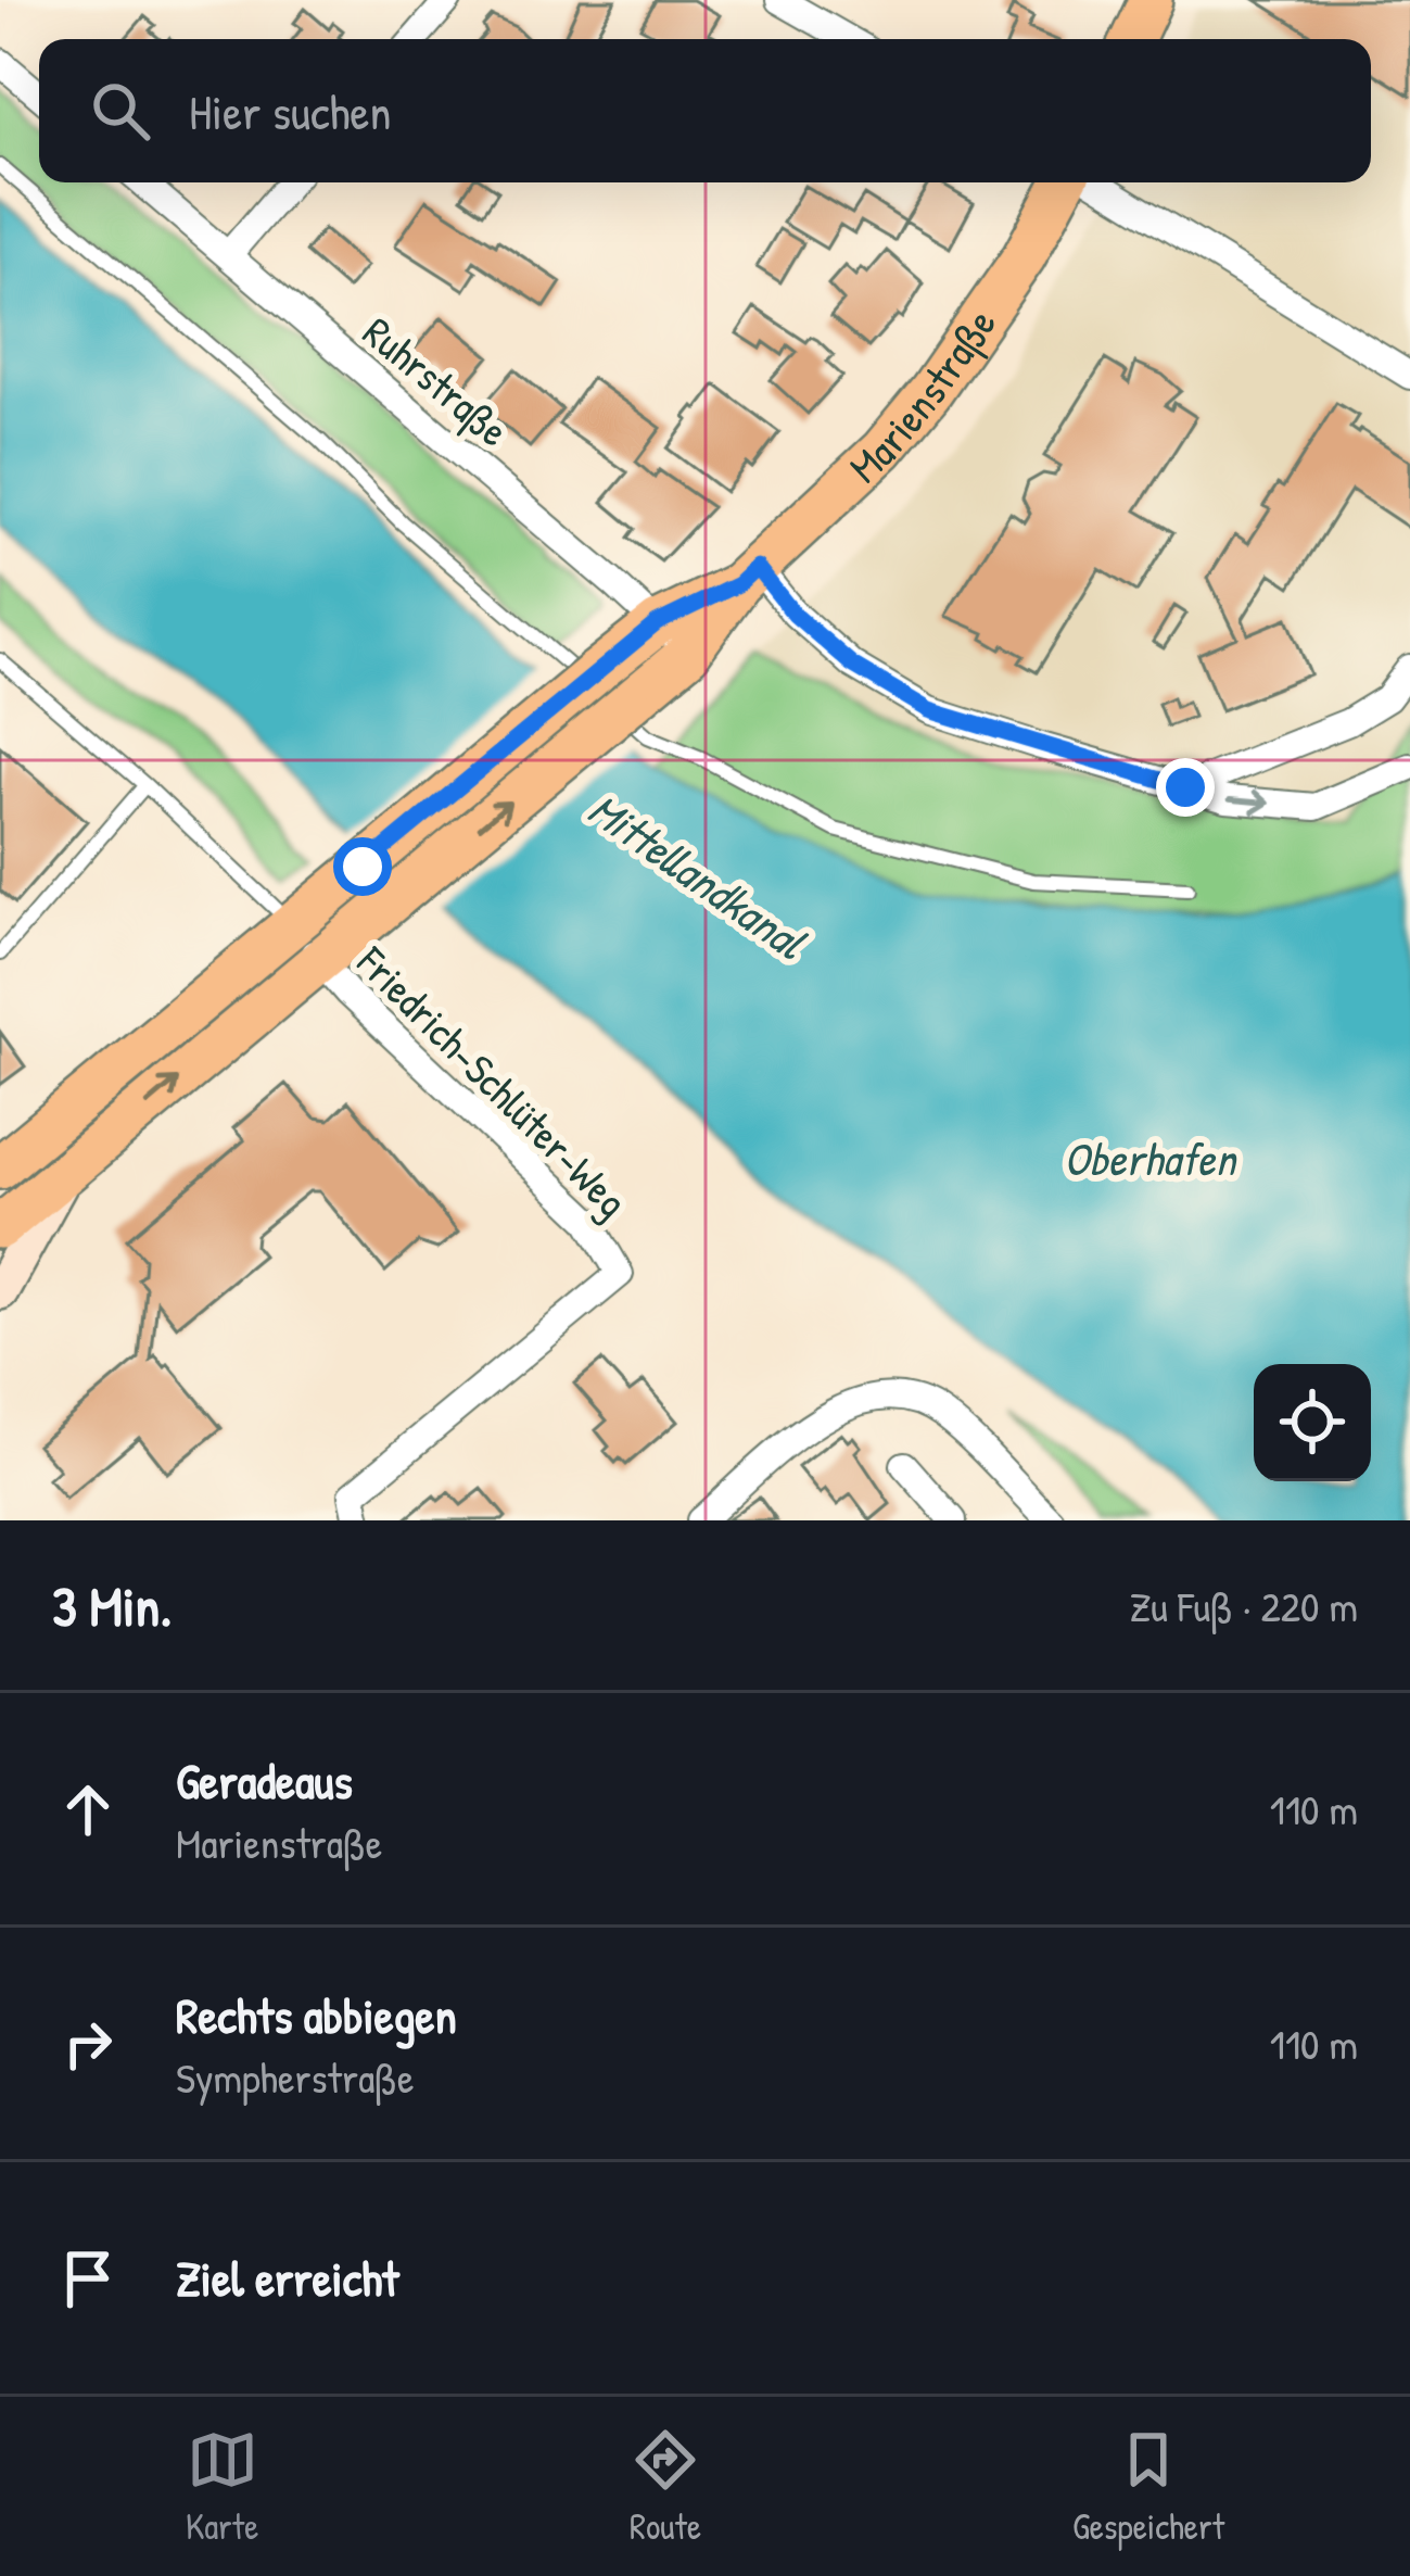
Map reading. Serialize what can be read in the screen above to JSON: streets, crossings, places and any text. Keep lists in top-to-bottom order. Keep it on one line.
{"streets":{"main road":["Marienstraße"],"street":["Ruhrstraße","Friedrich-Schlüter-Weg"]},"crossings":[["Ruhrstraße","Marienstraße"],["Marienstraße","Friedrich-Schlüter-Weg"]],"water":["Mittellandkanal","Oberhafen"],"page":{"search":"Hier suchen","heading":["3 Min.","Zu Fuß · 220 m"],"list":[["Geradeaus","Marienstraße","110 m"],["Rechts abbiegen","Sympherstraße","110 m"],"Ziel erreicht"],"nav":["Karte","Route","Gespeichert"]}}
